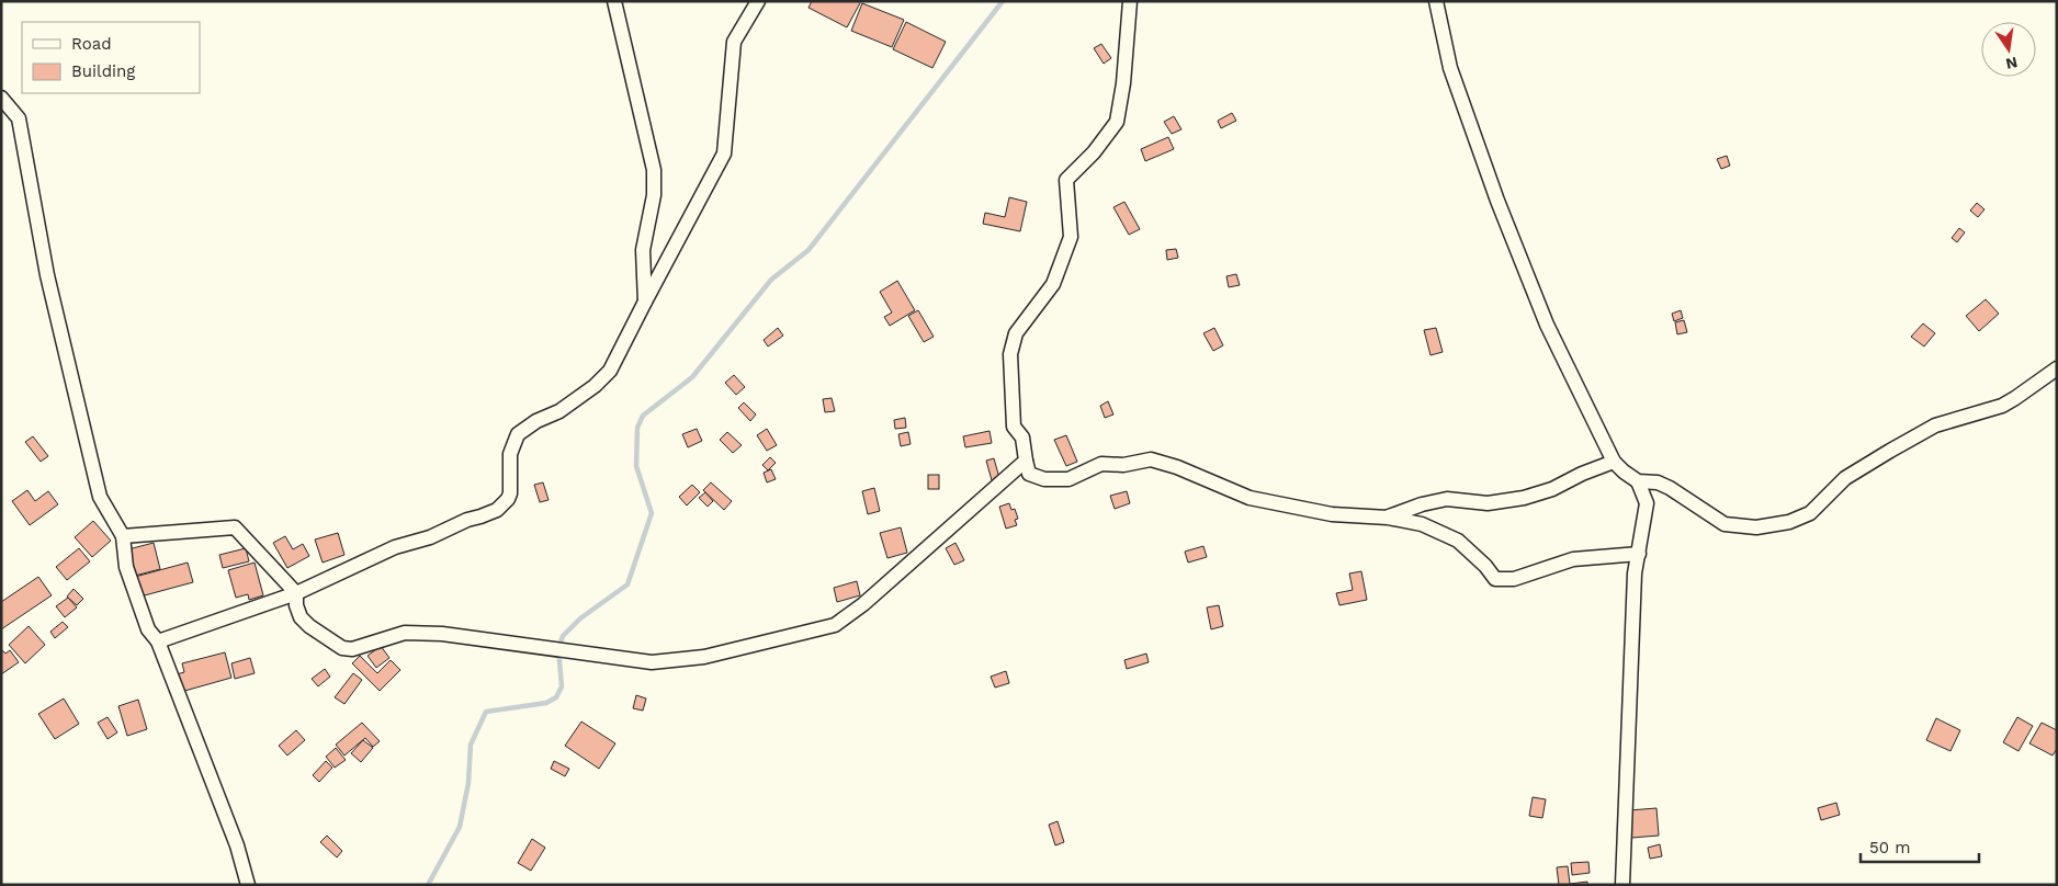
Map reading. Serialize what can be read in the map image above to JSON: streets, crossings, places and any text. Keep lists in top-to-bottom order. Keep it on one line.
{"legend":["Road","Building"],"scale_bar":"50 m","north":"bottom"}
